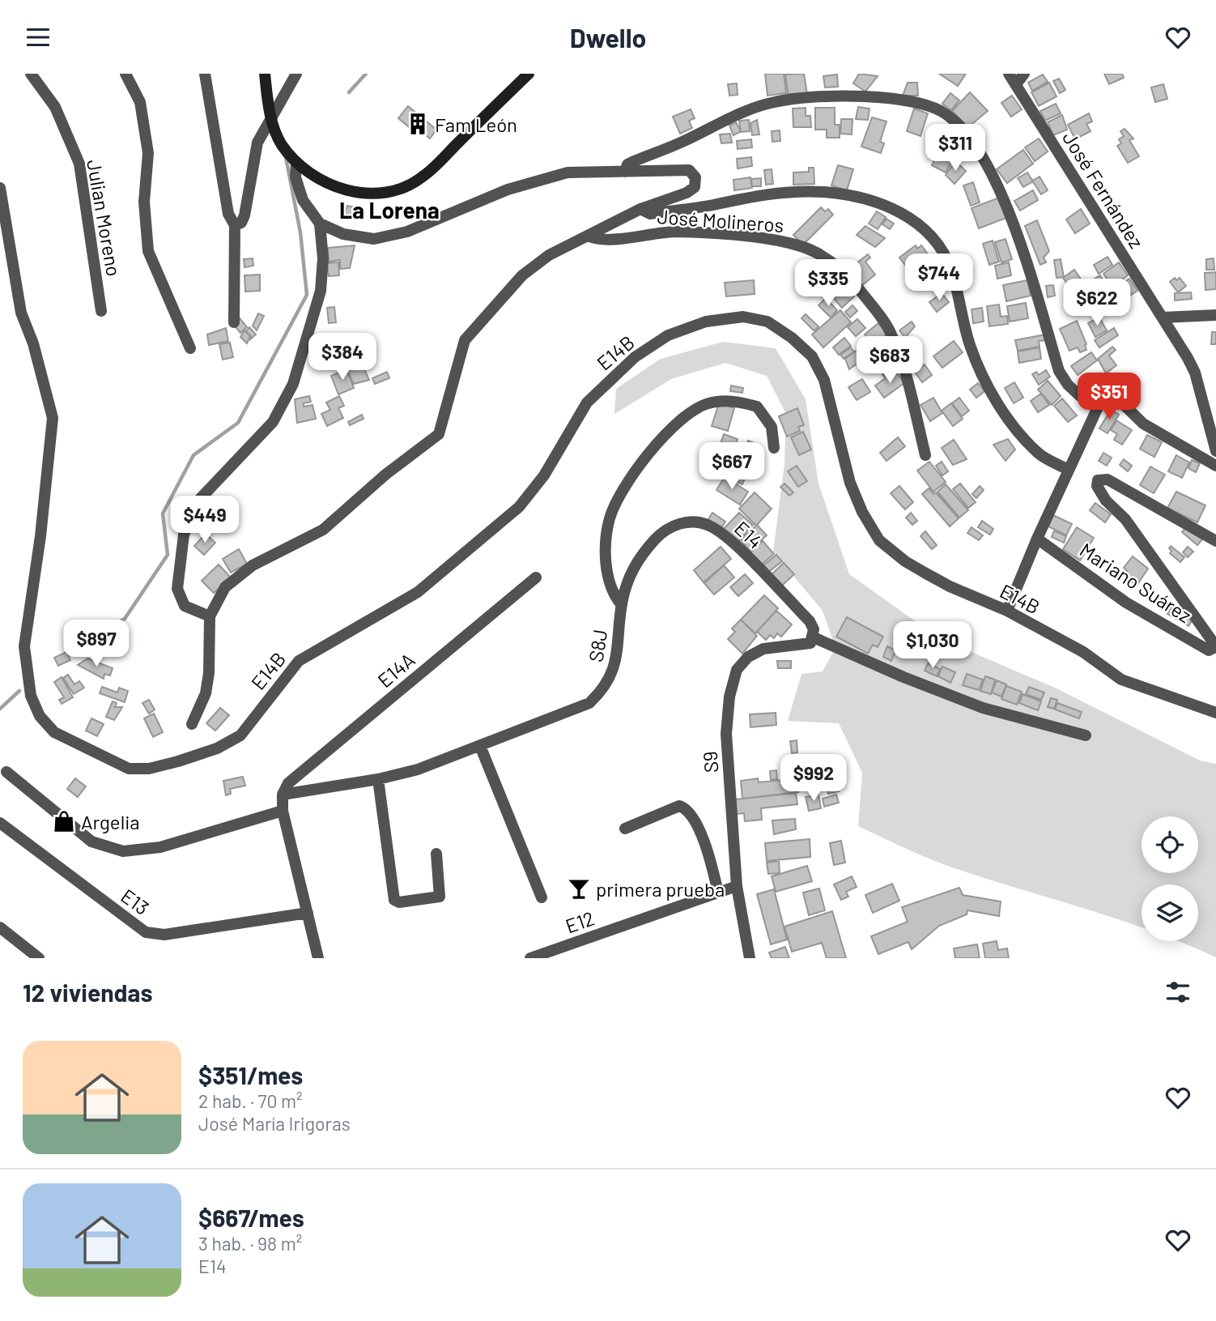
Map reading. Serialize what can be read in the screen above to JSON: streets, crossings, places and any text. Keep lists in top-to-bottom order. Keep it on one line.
{"streets":{"street":["José Fernández","Julian Moreno","José Molineros","E14B","E14","Mariano Suárez","S8J","E14A","S9","E13","E12"]},"crossings":[["E14","S8J"],["E14","S9"],["S8J","E14A"],["S9","E12"]],"districts":["La Lorena"],"places":{"building":["Fam León"],"shop":["Argelia"],"bar":["primera prueba"]},"page":{"header":"Dwello","price":["$311","$744","$335","$622","$384","$683","$351","$667","$449","$897","$1,030","$992"],"heading":"12 viviendas","list":[{"name":"$351/mes","note":"2 hab. · 70 m² · José María Irigoras"},{"name":"$667/mes","note":"3 hab. · 98 m² · E14"}]}}
